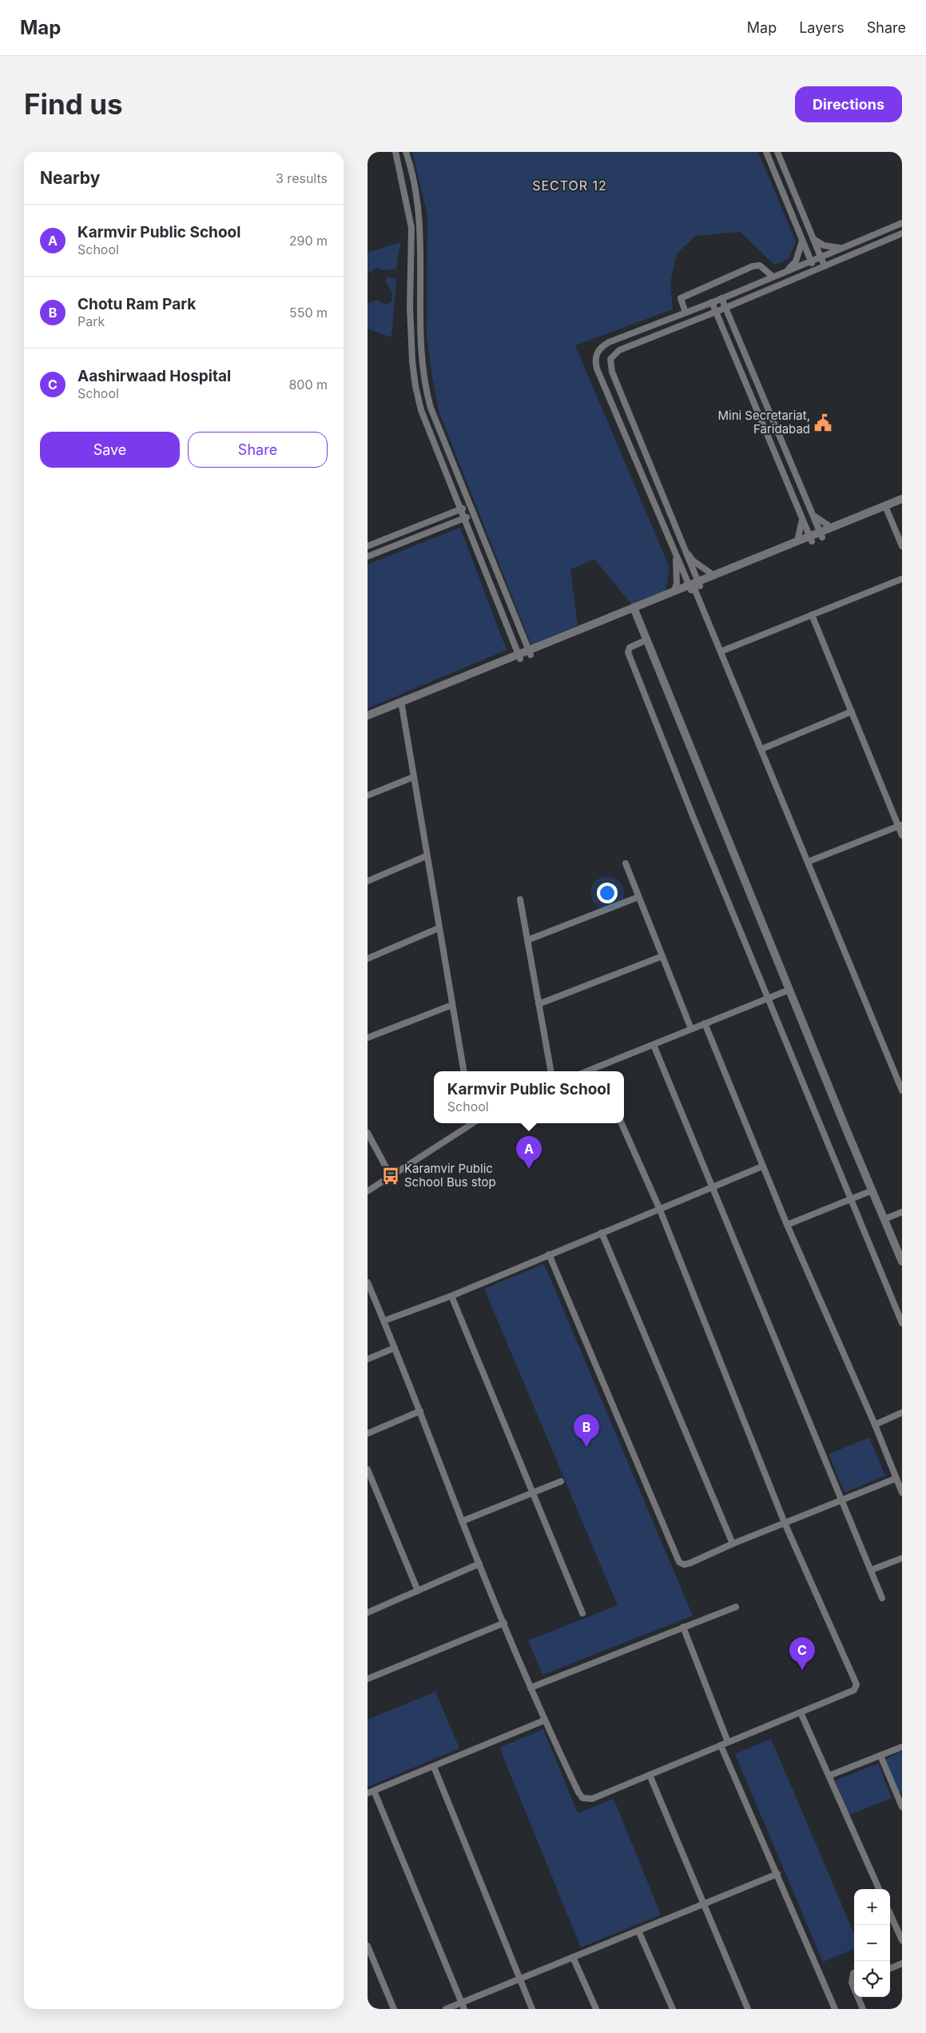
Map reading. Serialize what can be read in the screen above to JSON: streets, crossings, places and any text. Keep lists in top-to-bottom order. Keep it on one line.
{"districts":["SECTOR 12"],"places":{"public building":["Mini Secretariat, Faridabad"],"bus stop":["Karamvir Public School Bus stop"]},"page":{"header":"Map","nav":["Map","Layers","Share"],"buttons":["Directions",["Save","Share"]],"title":"Find us","heading":["Nearby","3 results"],"list":[{"mark":"A","name":"Karmvir Public School","note":"School","value":"290 m"},{"mark":"B","name":"Chotu Ram Park","note":"Park","value":"550 m"},{"mark":"C","name":"Aashirwaad Hospital","note":"School","value":"800 m"}],"popup":["Karmvir Public School","School"],"pins":["A","B","C"],"map_buttons":["+","−"]}}
